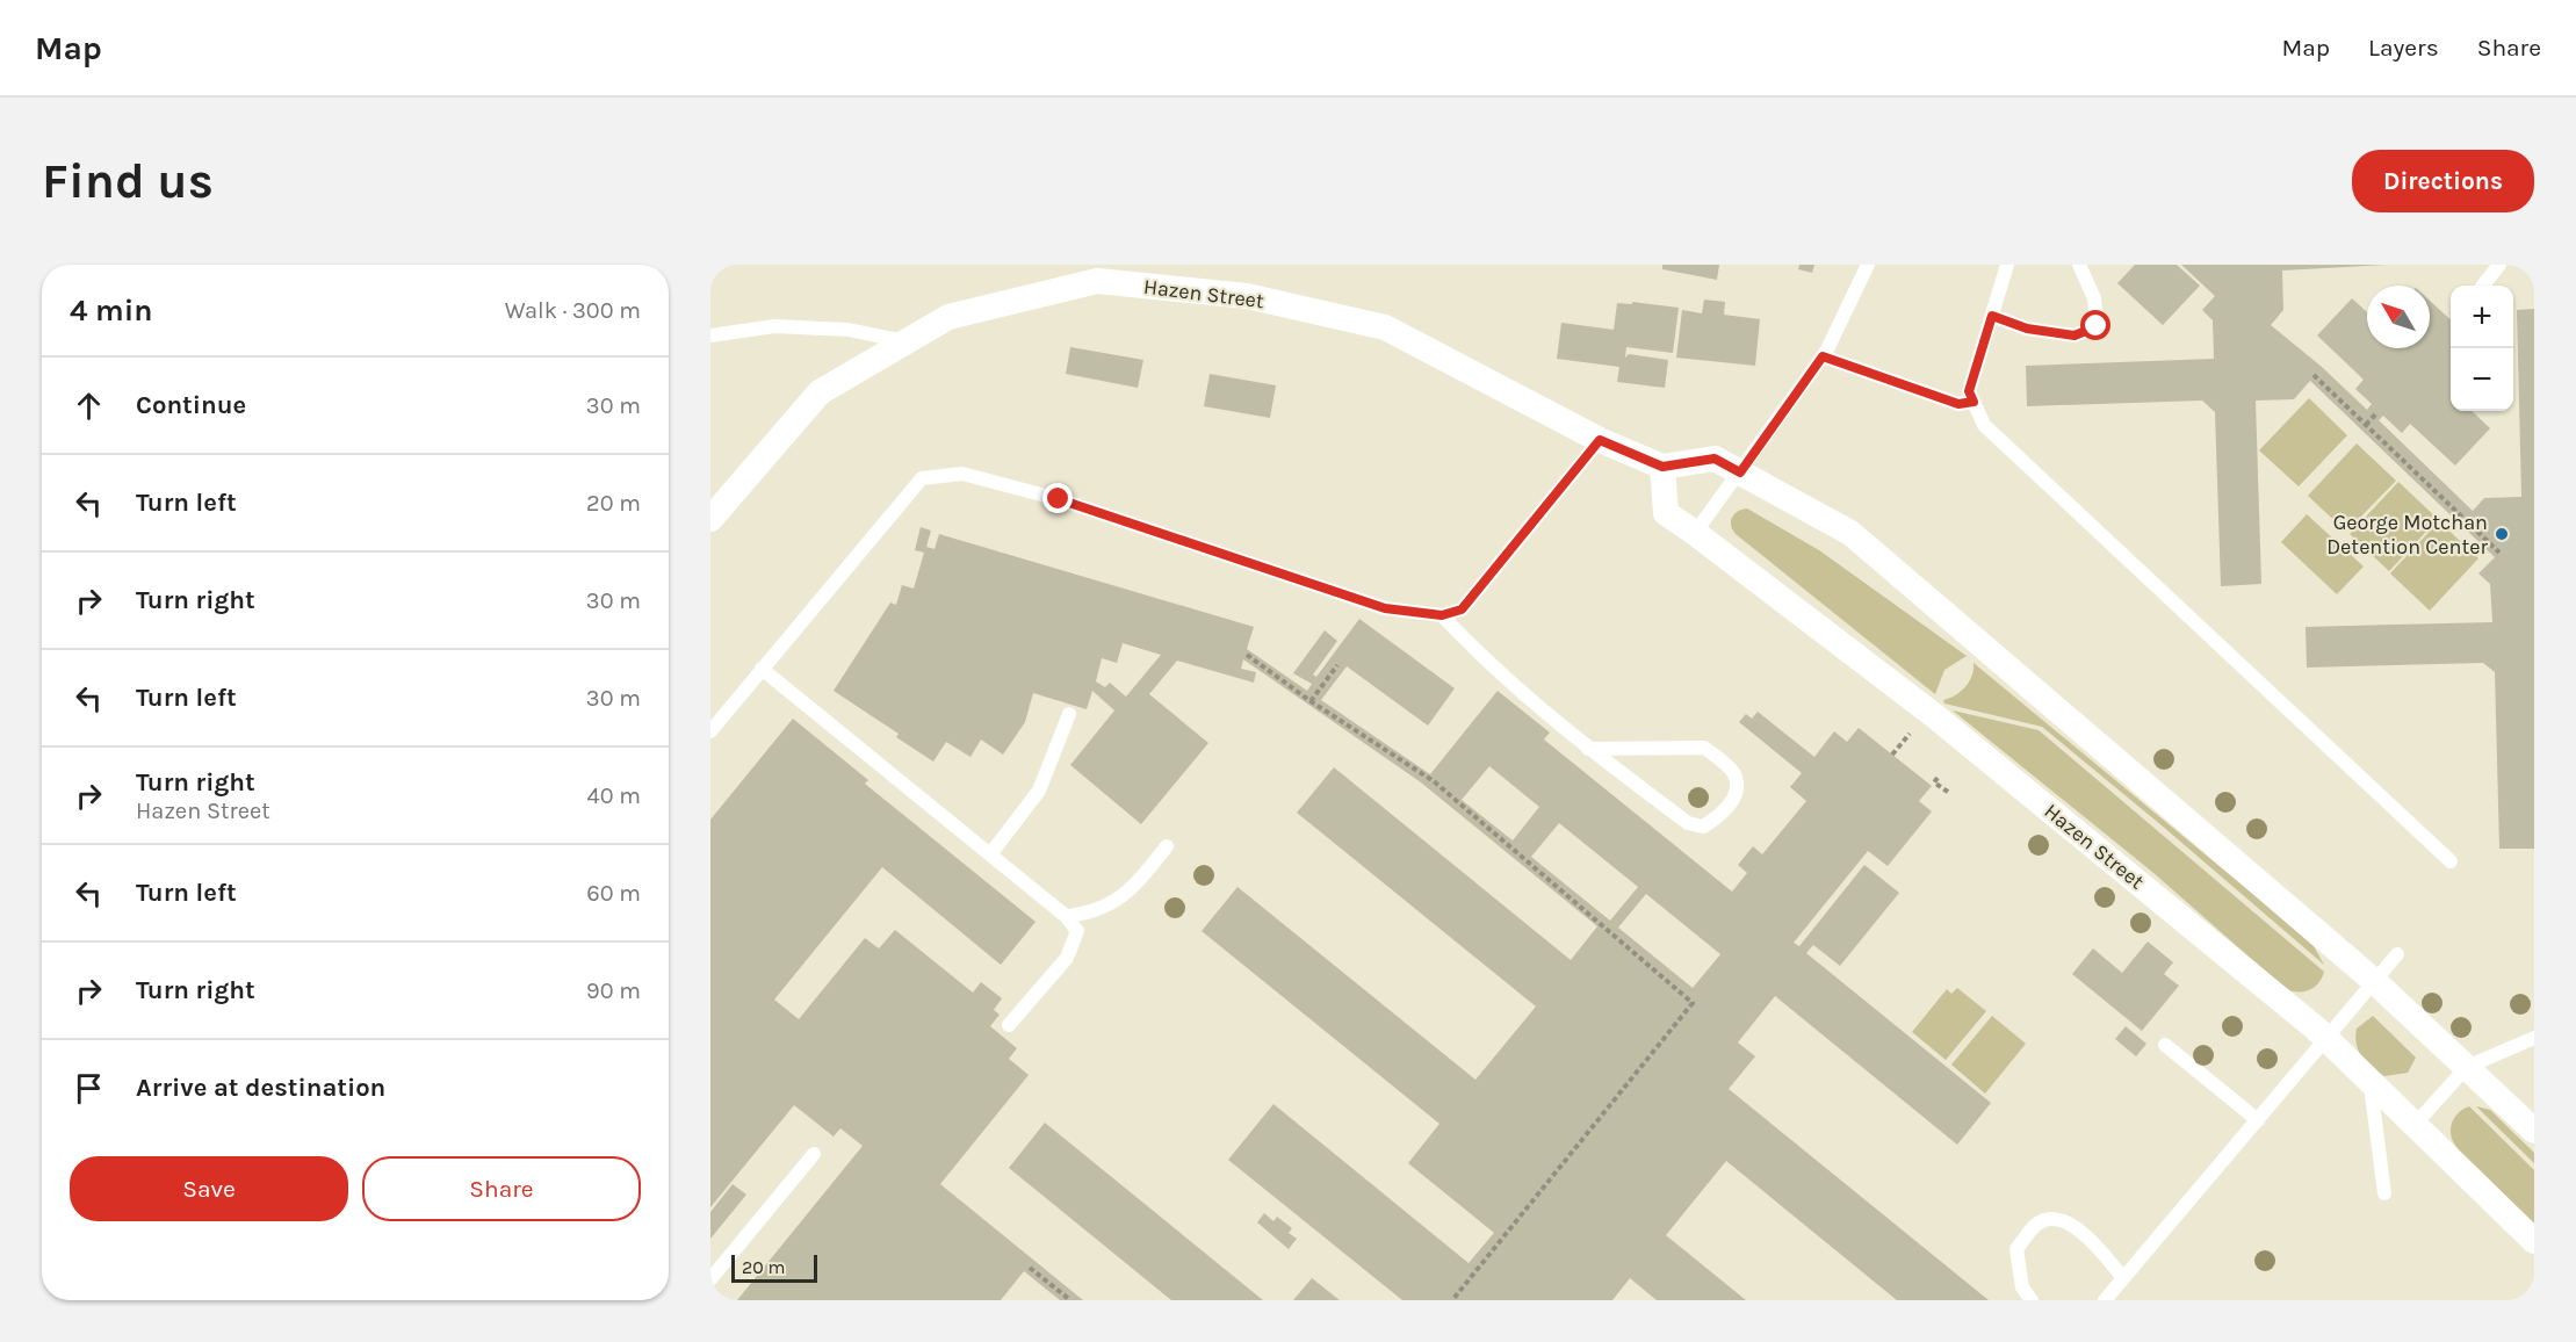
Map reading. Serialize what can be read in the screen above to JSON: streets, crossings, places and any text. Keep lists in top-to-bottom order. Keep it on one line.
{"streets":{"street":["Hazen Street"]},"places":["George Motchan Detention Center"],"scale_bar":"20 m","north":"top left","page":{"header":"Map","nav":["Map","Layers","Share"],"buttons":["Directions",["Save","Share"]],"title":"Find us","heading":["4 min","Walk · 300 m"],"map_buttons":["+","−"],"list":[["Continue","30 m"],["Turn left","20 m"],["Turn right","30 m"],["Turn left","30 m"],["Turn right","Hazen Street","40 m"],["Turn left","60 m"],["Turn right","90 m"],"Arrive at destination"],"scale":"20 m"}}
